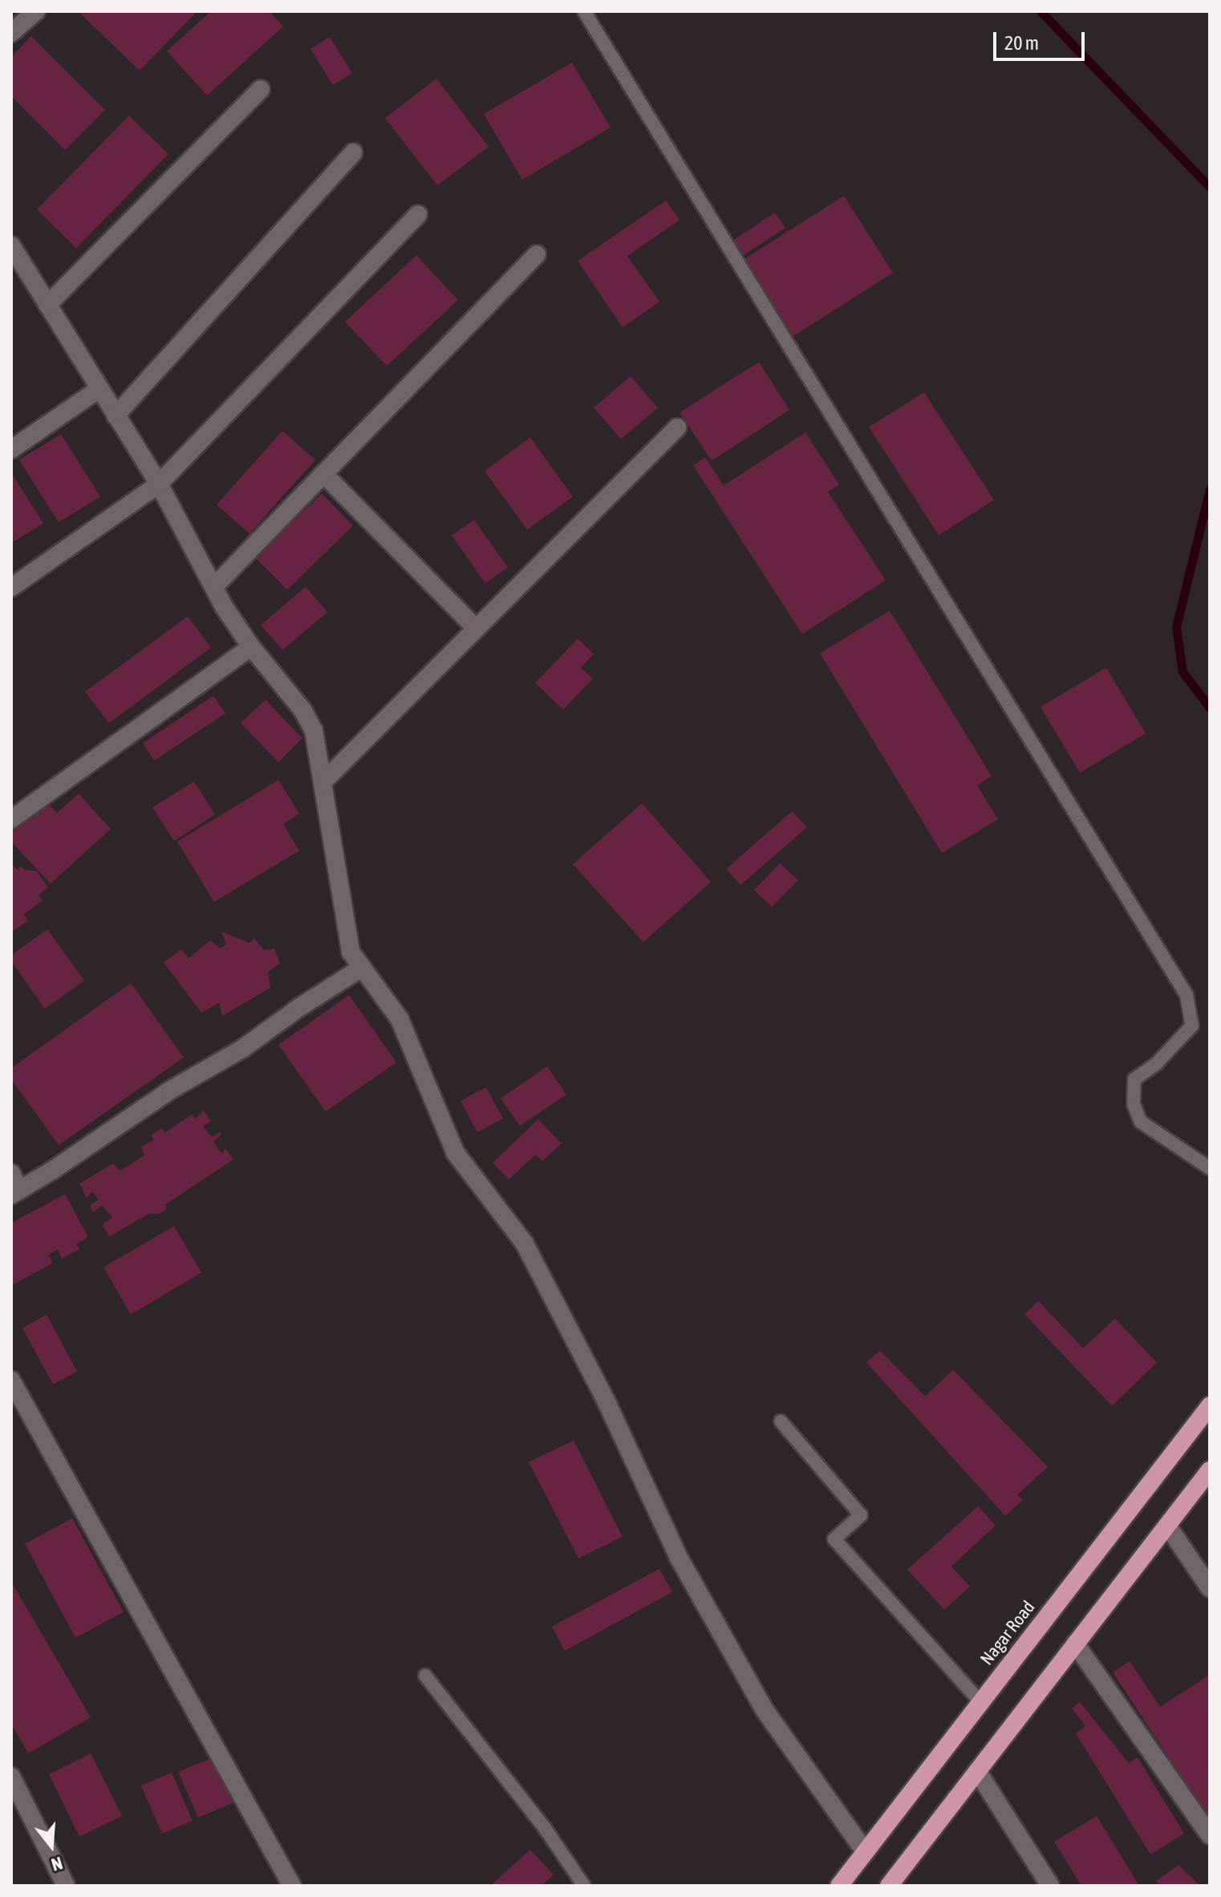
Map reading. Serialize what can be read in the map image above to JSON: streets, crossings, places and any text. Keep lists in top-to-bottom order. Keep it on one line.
{"streets":{"highway":["Nagar Road"]},"scale_bar":"20 m","north":"bottom"}
